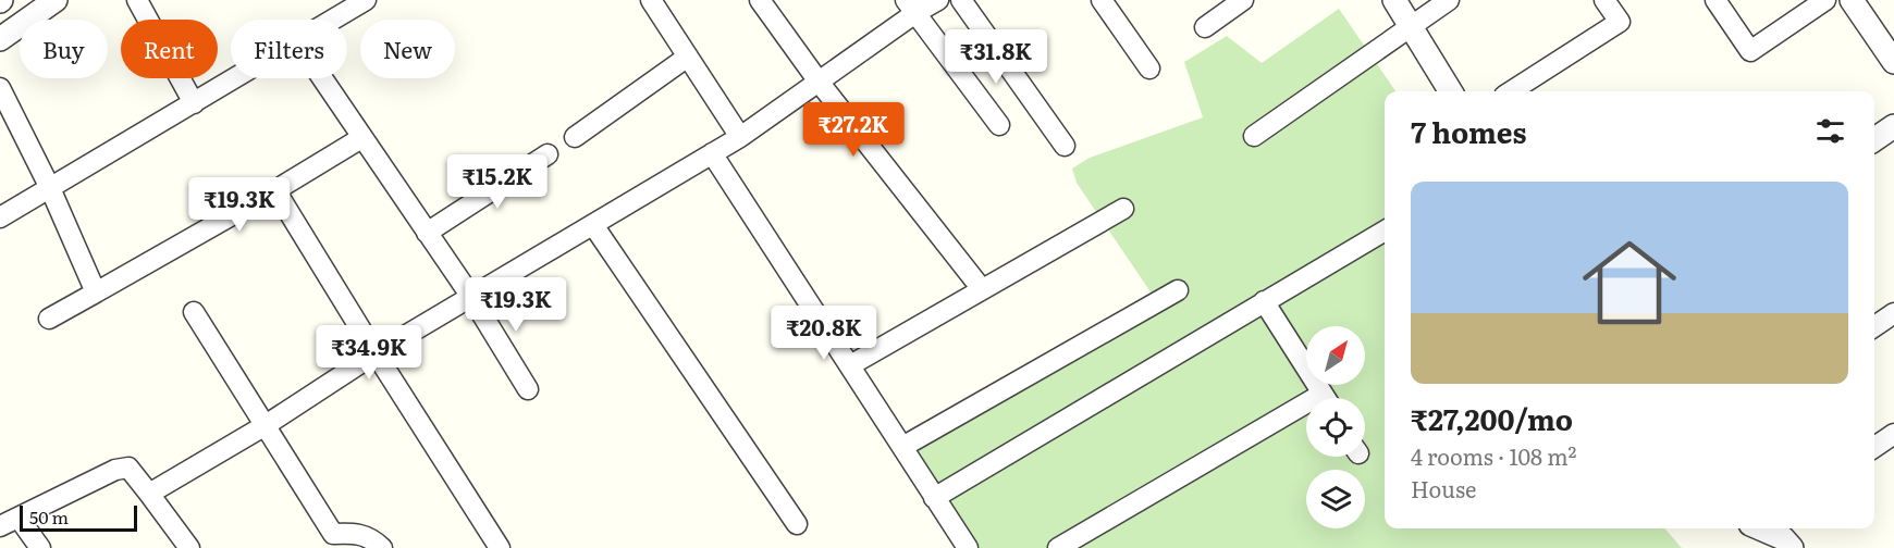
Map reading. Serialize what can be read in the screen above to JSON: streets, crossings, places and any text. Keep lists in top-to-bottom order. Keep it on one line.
{"scale_bar":"50 m","north":"top right","page":{"chip":["Buy","Rent","Filters","New"],"price":["₹31.8K","₹27.2K","₹15.2K","₹19.3K","₹19.3K","₹20.8K","₹34.9K"],"heading":"7 homes","list":[{"name":"₹27,200/mo","note":"4 rooms · 108 m² · House"}],"scale":"50 m"}}
